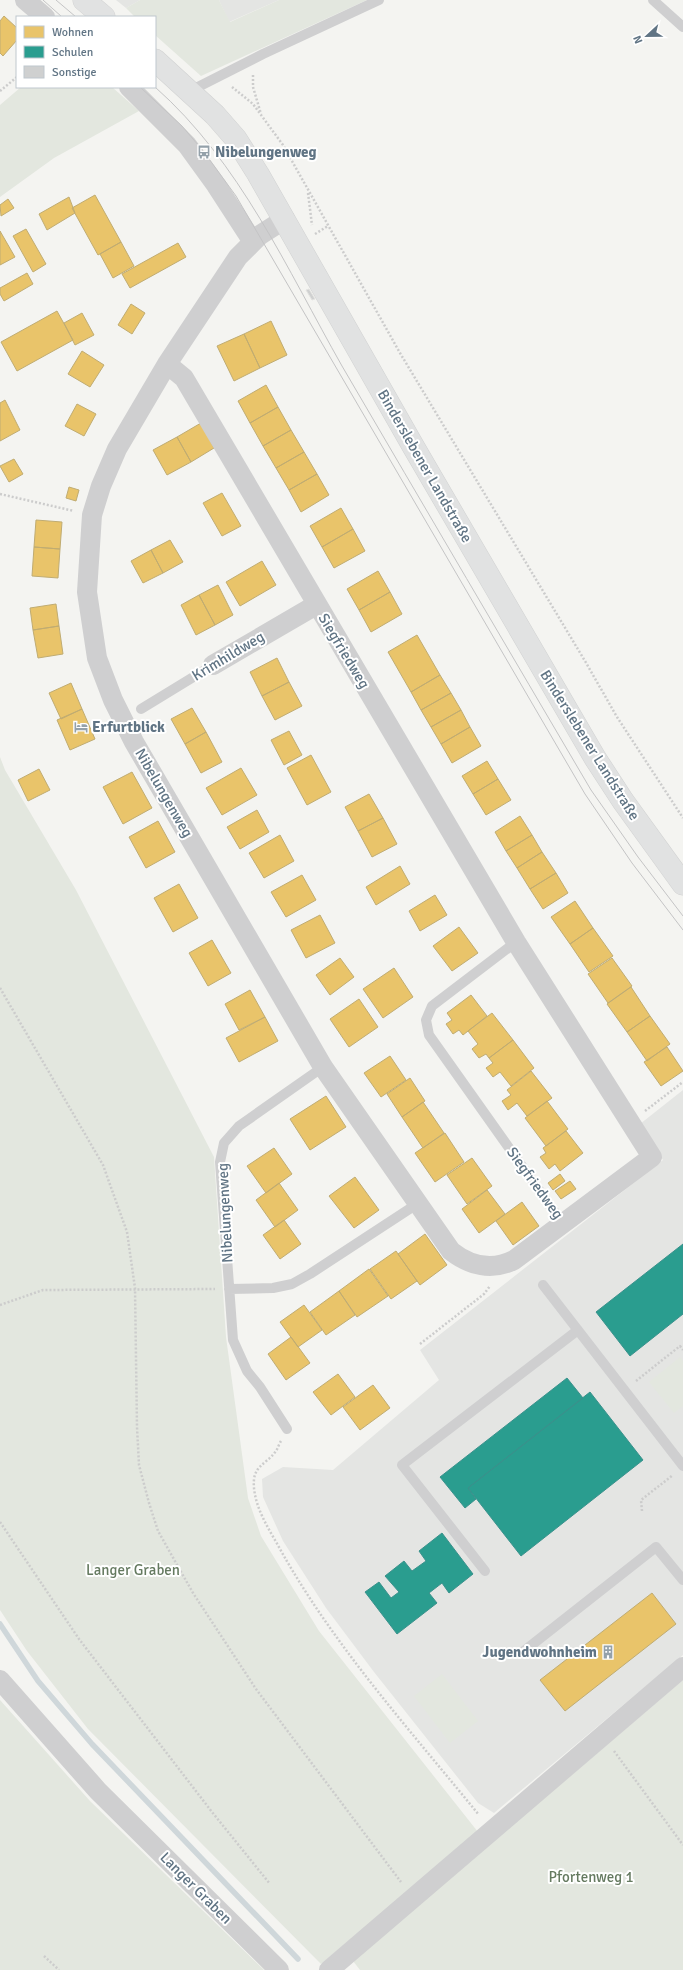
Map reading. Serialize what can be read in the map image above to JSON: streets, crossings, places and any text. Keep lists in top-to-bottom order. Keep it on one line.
{"streets":{"main road":["Binderslebener Landstraße"],"street":["Siegfriedweg","Krimhildweg","Nibelungenweg","Langer Graben"]},"crossings":[["Binderslebener Landstraße","Nibelungenweg"],["Siegfriedweg","Krimhildweg"],["Siegfriedweg","Nibelungenweg"]],"parks":["Langer Graben","Pfortenweg 1"],"places":{"bus stop":["Nibelungenweg"],"hotel":["Erfurtblick"],"building":["Jugendwohnheim"]},"legend":["Wohnen","Schulen","Sonstige"],"north":"left"}
